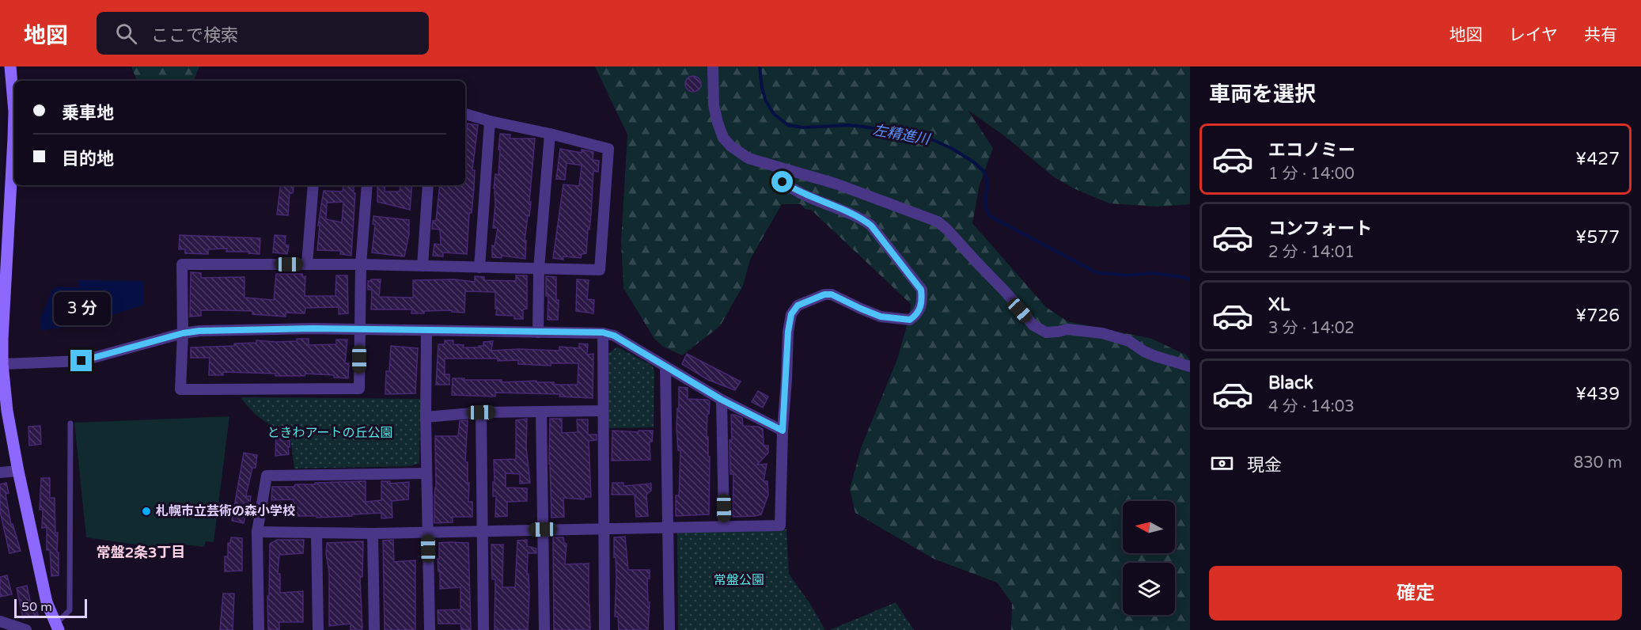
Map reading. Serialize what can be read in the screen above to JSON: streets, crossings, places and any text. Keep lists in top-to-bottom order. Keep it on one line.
{"districts":["常盤2条3丁目"],"water":["左精進川"],"parks":["ときわアートの丘公園","常盤公園"],"places":["札幌市立芸術の森小学校"],"scale_bar":"50 m","north":"left","page":{"header":"地図","search":"ここで検索","nav":["地図","レイヤ","共有"],"heading":"車両を選択","banner":["乗車地","目的地"],"list":[{"name":"エコノミー","note":"1 分 · 14:00","value":"¥427"},{"name":"コンフォート","note":"2 分 · 14:01","value":"¥577"},{"name":"XL","note":"3 分 · 14:02","value":"¥726"},{"name":"Black","note":"4 分 · 14:03","value":"¥439"}],"bubble":"3 分","pay":["現金","830 m"],"buttons":"確定","scale":"50 m"}}
